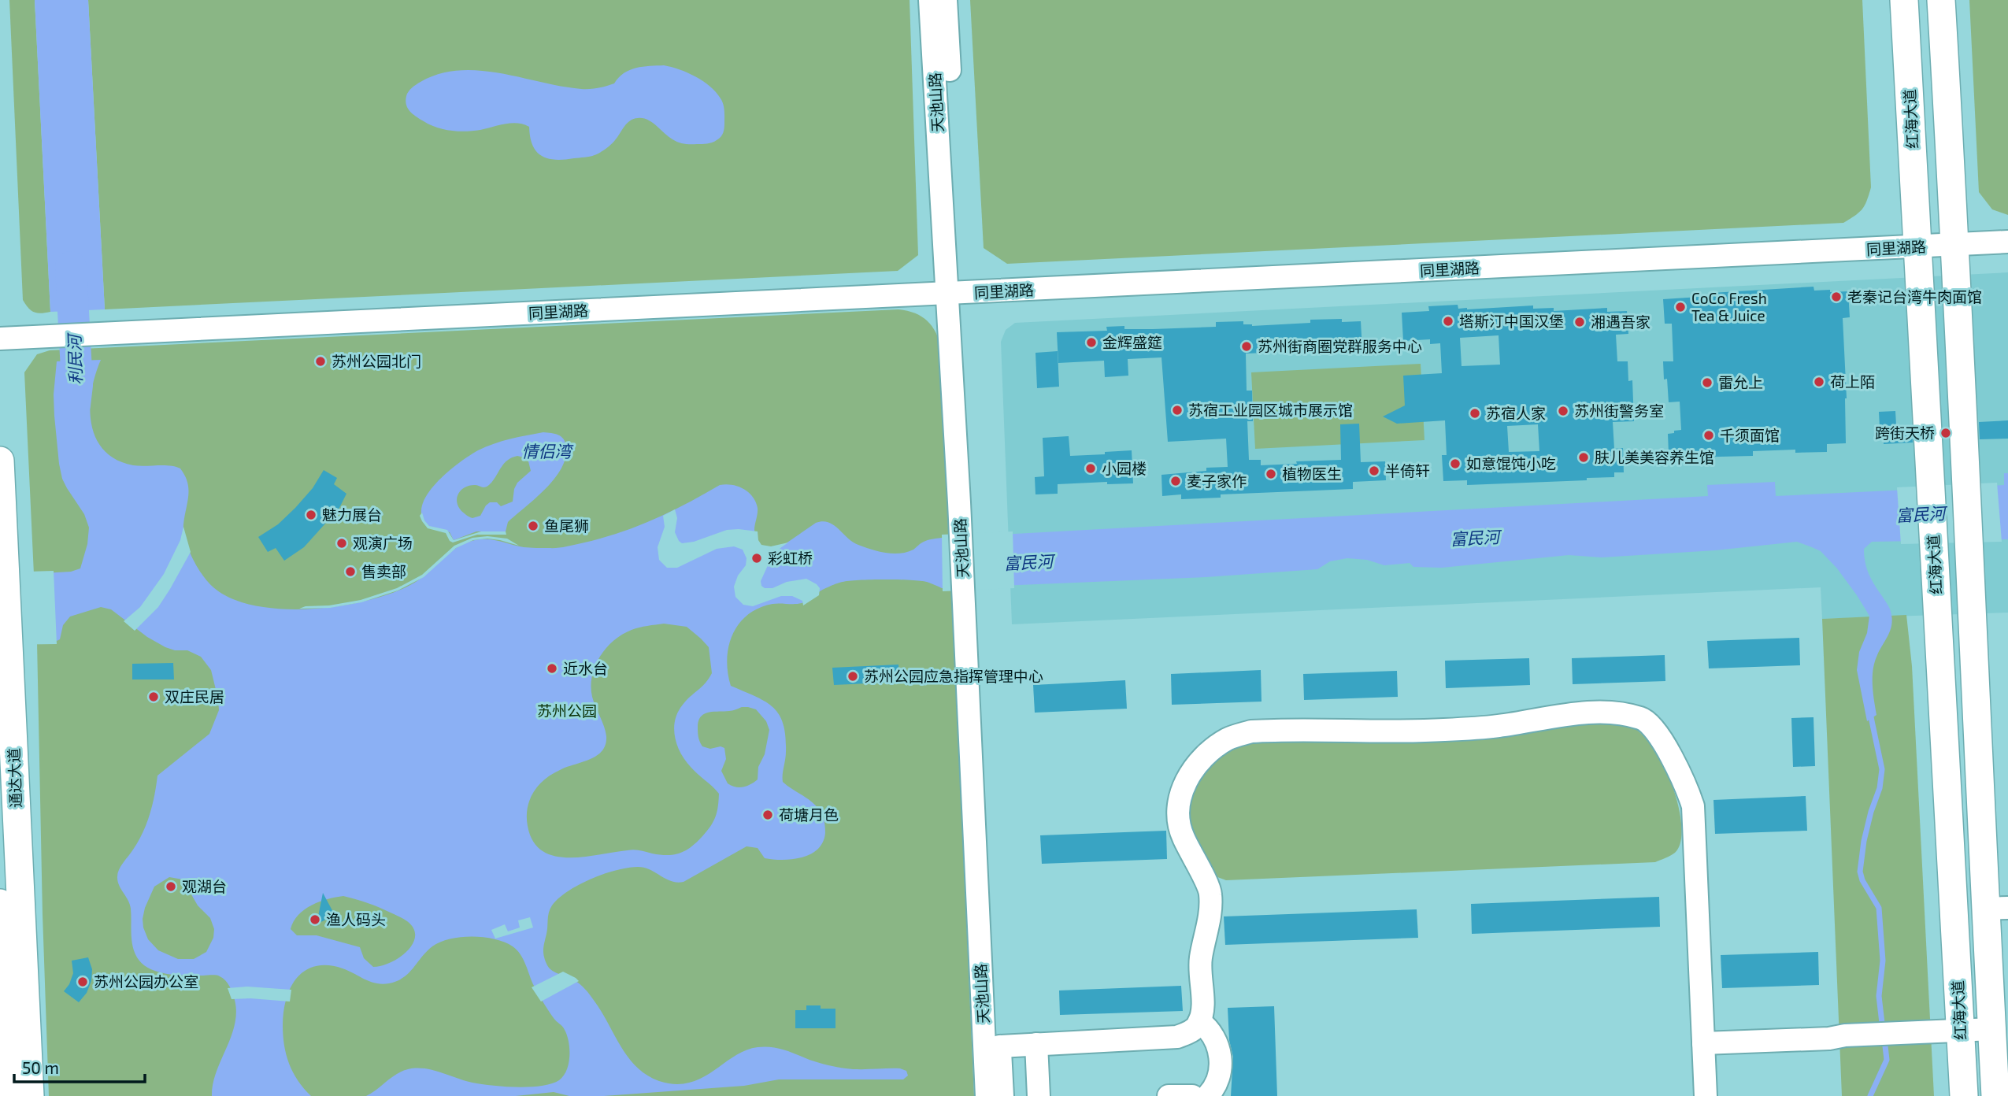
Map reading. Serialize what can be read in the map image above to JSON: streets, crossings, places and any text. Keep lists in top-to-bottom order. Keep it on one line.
{"streets":{"main road":["红海大道","通达大道"],"street":["天池山路","同里湖路"]},"crossings":[["天池山路","同里湖路"],["红海大道","同里湖路"]],"water":["利民河","情侣湾","富民河"],"parks":["苏州公园"],"places":["老秦记台湾牛肉面馆","CoCo Fresh Tea & Juice","塔斯汀中国汉堡","湘遇吾家","金辉盛筵","苏州街商圈党群服务中心","苏州公园北门","荷上陌","雷允上","苏宿工业园区城市展示馆","苏州街警务室","苏宿人家","跨街天桥","千须面馆","肤儿美美容养生馆","如意馄饨小吃","小园楼","半倚轩","植物医生","麦子家作","魅力展台","鱼尾狮","观演广场","彩虹桥","售卖部","近水台","苏州公园应急指挥管理中心","双庄民居","荷塘月色","观湖台","渔人码头","苏州公园办公室"],"scale_bar":"50 m"}
